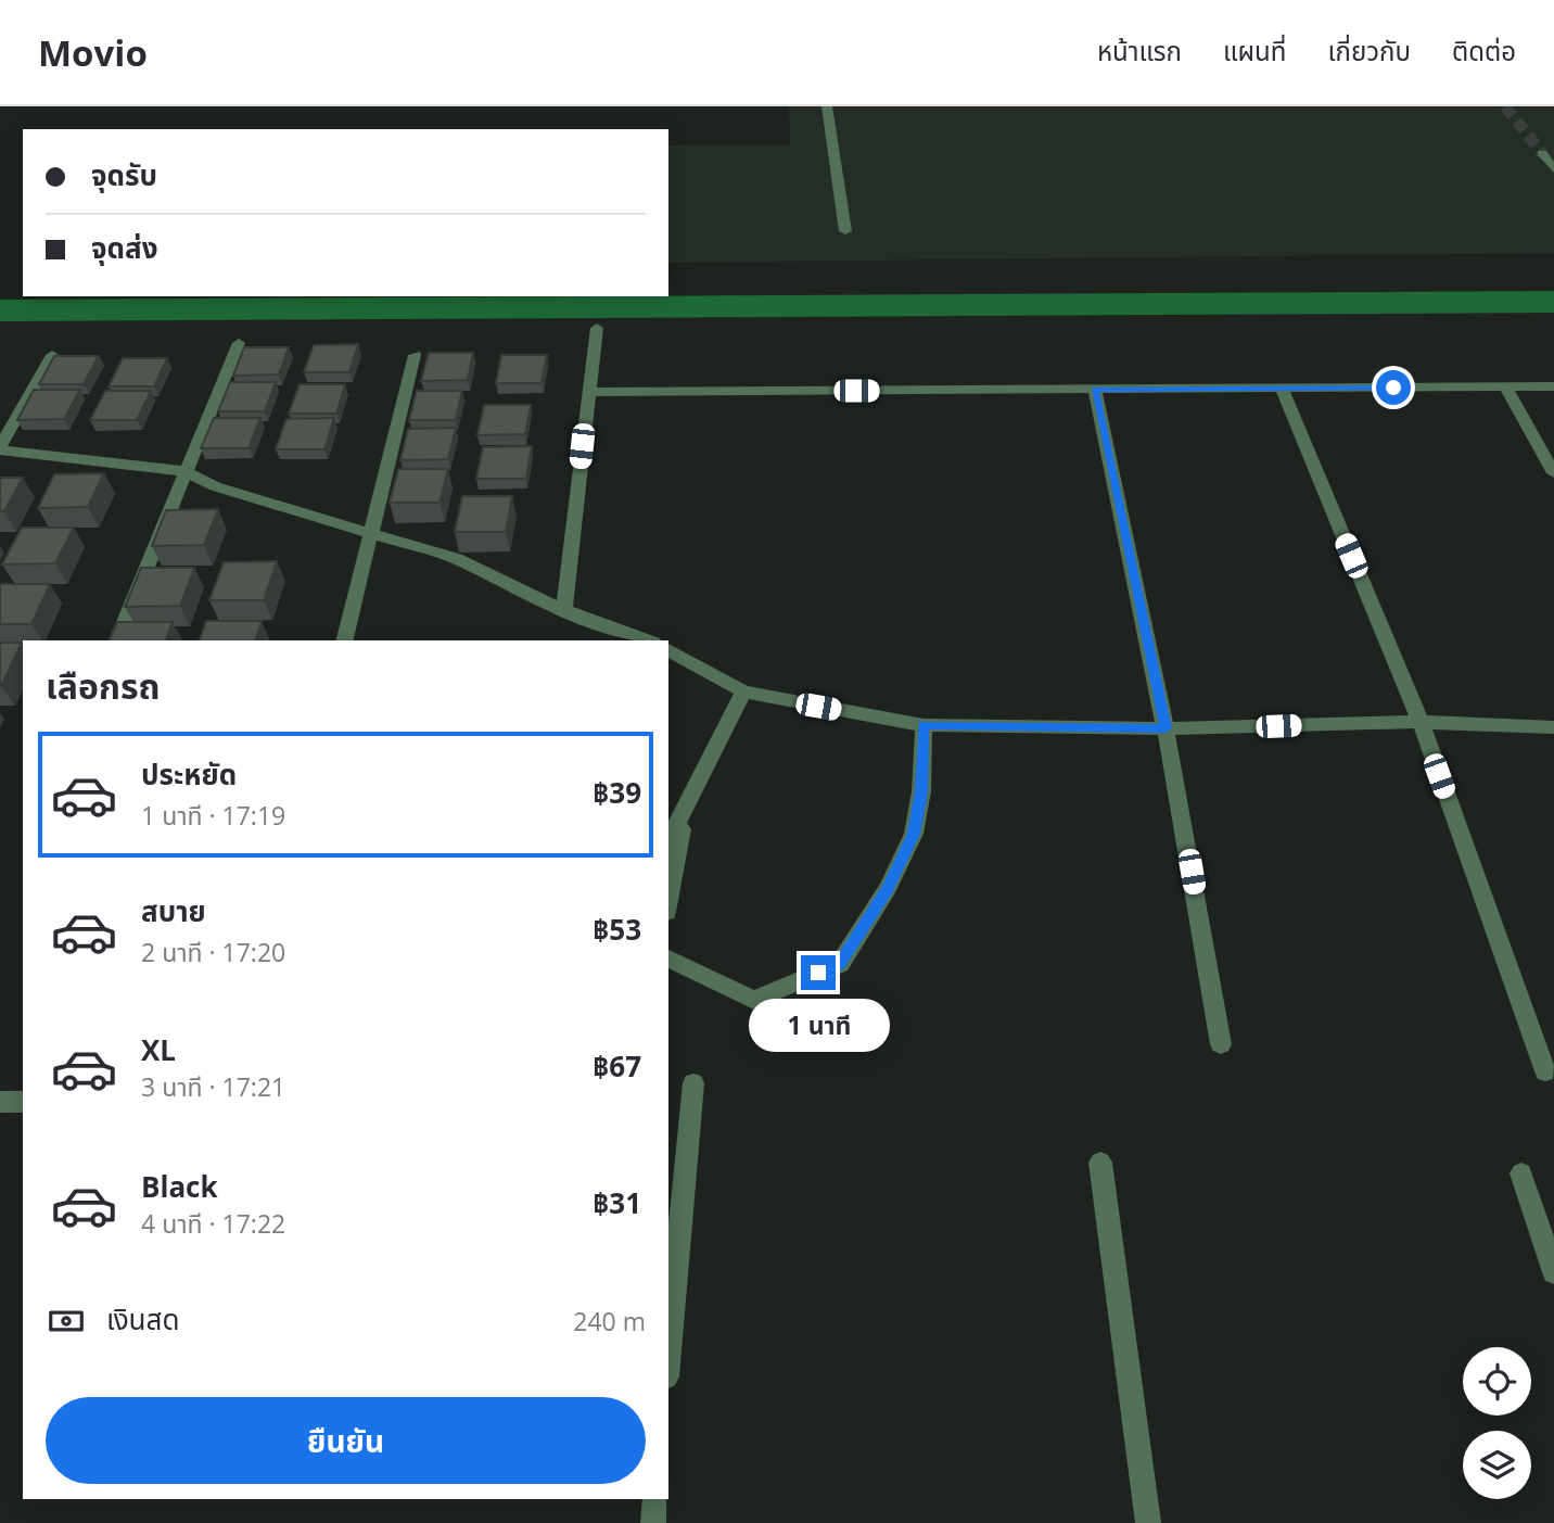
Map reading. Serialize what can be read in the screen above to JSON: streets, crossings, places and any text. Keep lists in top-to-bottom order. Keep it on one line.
{"page":{"header":"Movio","nav":["หน้าแรก","แผนที่","เกี่ยวกับ","ติดต่อ"],"banner":["จุดรับ","จุดส่ง"],"heading":"เลือกรถ","list":[{"name":"ประหยัด","note":"1 นาที · 17:19","value":"฿39"},{"name":"สบาย","note":"2 นาที · 17:20","value":"฿53"},{"name":"XL","note":"3 นาที · 17:21","value":"฿67"},{"name":"Black","note":"4 นาที · 17:22","value":"฿31"}],"bubble":"1 นาที","pay":["เงินสด","240 m"],"buttons":"ยืนยัน"}}
